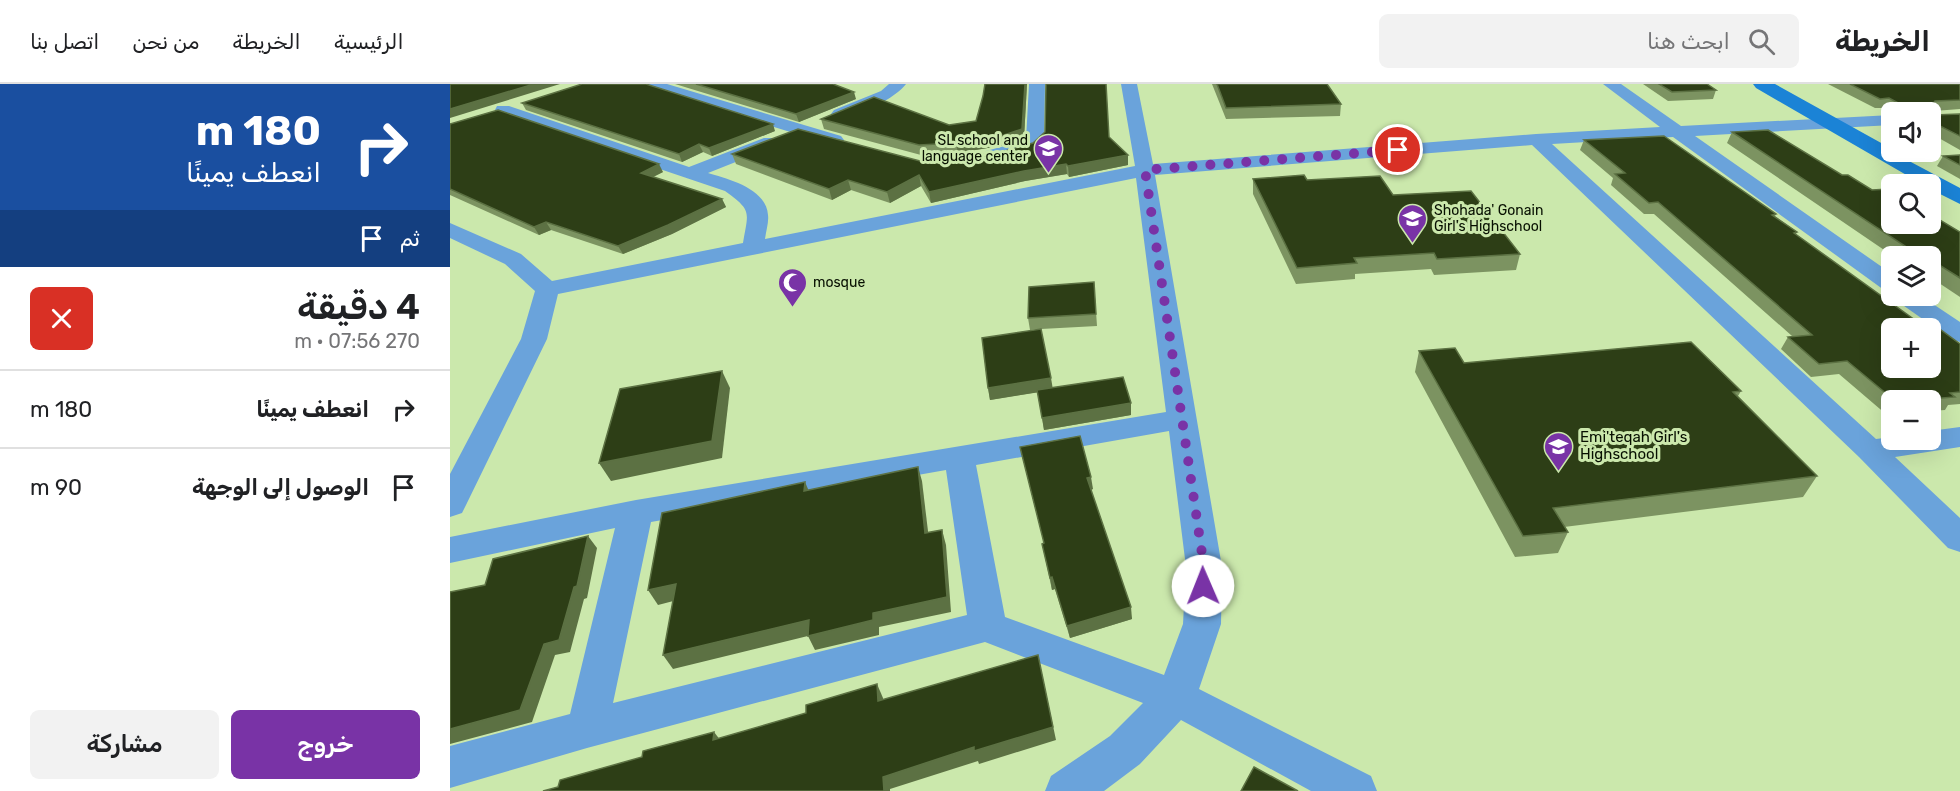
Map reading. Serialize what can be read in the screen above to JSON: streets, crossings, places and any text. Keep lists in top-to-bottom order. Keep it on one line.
{"places":{"school or university":["SL school and language center","Shohada' Gonain Girl's Highschool","Emi'teqah Girl's Highschool"],"mosque":["mosque"]},"page":{"header":"الخريطة","search":"ابحث هنا","nav":["الرئيسية","الخريطة","من نحن","اتصل بنا"],"turn":["180 m","انعطف يمينًا"],"map_buttons":["+","−"],"then":"ثم","heading":["4 دقيقة","270 m · 07:56"],"list":[{"name":"انعطف يمينًا","value":"180 m"},{"name":"الوصول إلى الوجهة","value":"90 m"}],"buttons":["خروج","مشاركة"]}}
